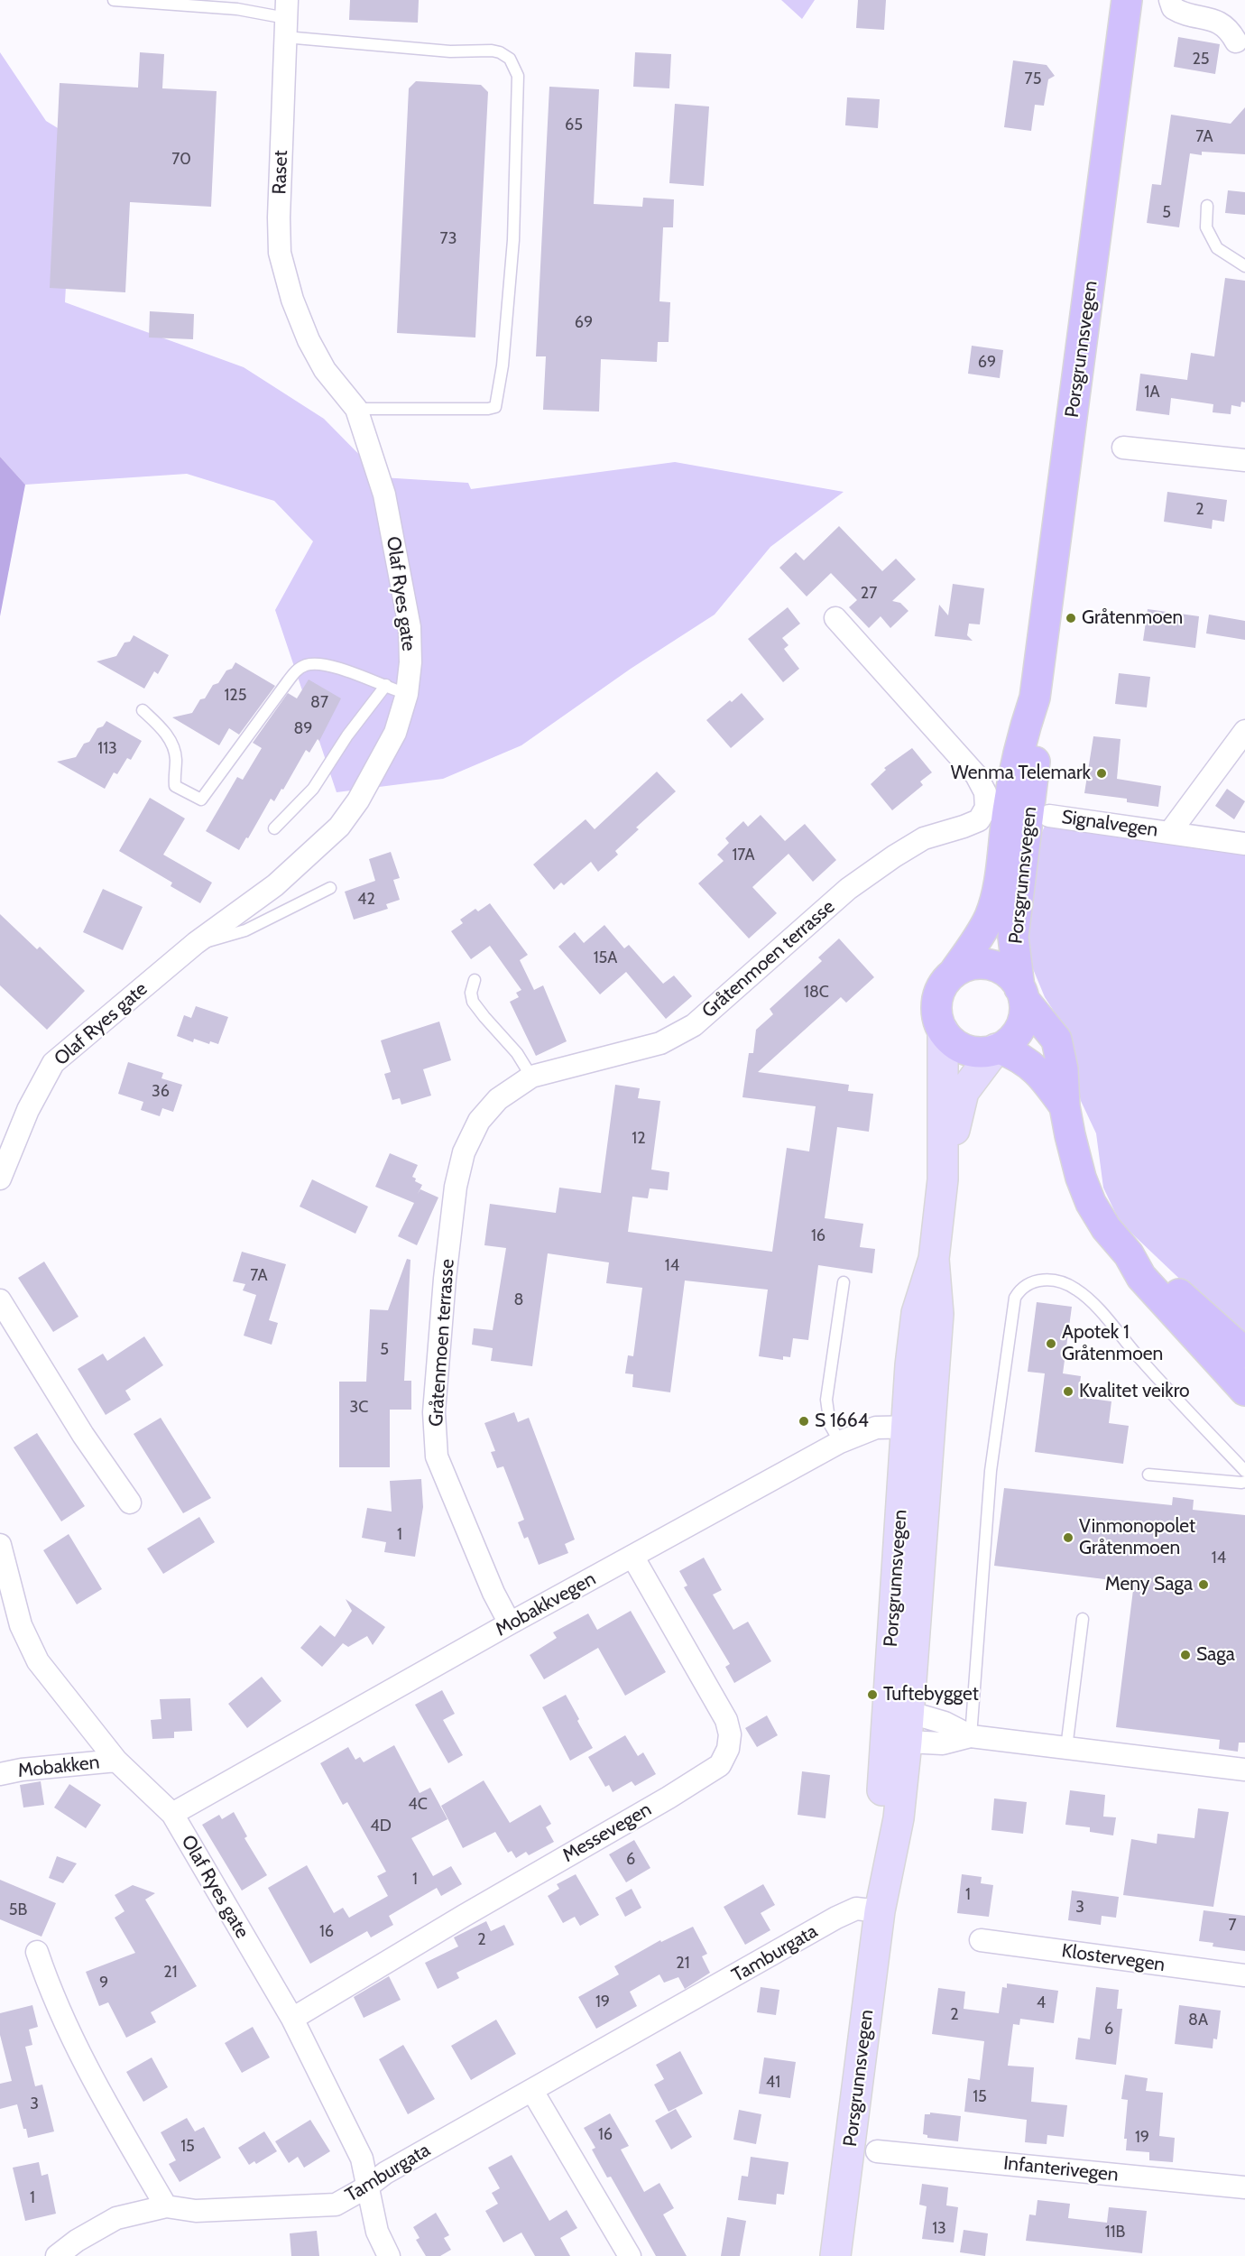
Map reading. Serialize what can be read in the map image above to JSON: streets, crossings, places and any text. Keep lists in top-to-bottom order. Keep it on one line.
{"streets":{"highway":["Porsgrunnsvegen"],"street":["Raset","Olaf Ryes gate","Signalvegen","Gråtenmoen terrasse","Mobakkvegen","Mobakken","Messevegen","Tamburgata","Klostervegen","Infanterivegen"]},"crossings":[["Raset","Olaf Ryes gate"],["Porsgrunnsvegen","Mobakkvegen"],["Porsgrunnsvegen","Tamburgata"],["Olaf Ryes gate","Mobakkvegen"],["Olaf Ryes gate","Mobakken"],["Olaf Ryes gate","Messevegen"],["Olaf Ryes gate","Tamburgata"],["Gråtenmoen terrasse","Mobakkvegen"],["Mobakkvegen","Messevegen"]],"places":["Gråtenmoen","Wenma Telemark","Apotek 1 Gråtenmoen","Kvalitet veikro","S 1664","Vinmonopolet Gråtenmoen","Meny Saga","Saga","Tuftebygget"],"house_numbers":["25","75","65","7A","70","5","73","69","69","1A","2","27","125","87","89","113","17A","42","15A","18C","36","12","16","14","7A","8","5","3C","1","14","4C","4D","6","1","1","3","5B","7","16","2","21","21","9","19","4","2","8A","6","41","15","3","16","19","15","1","13","11B"]}
